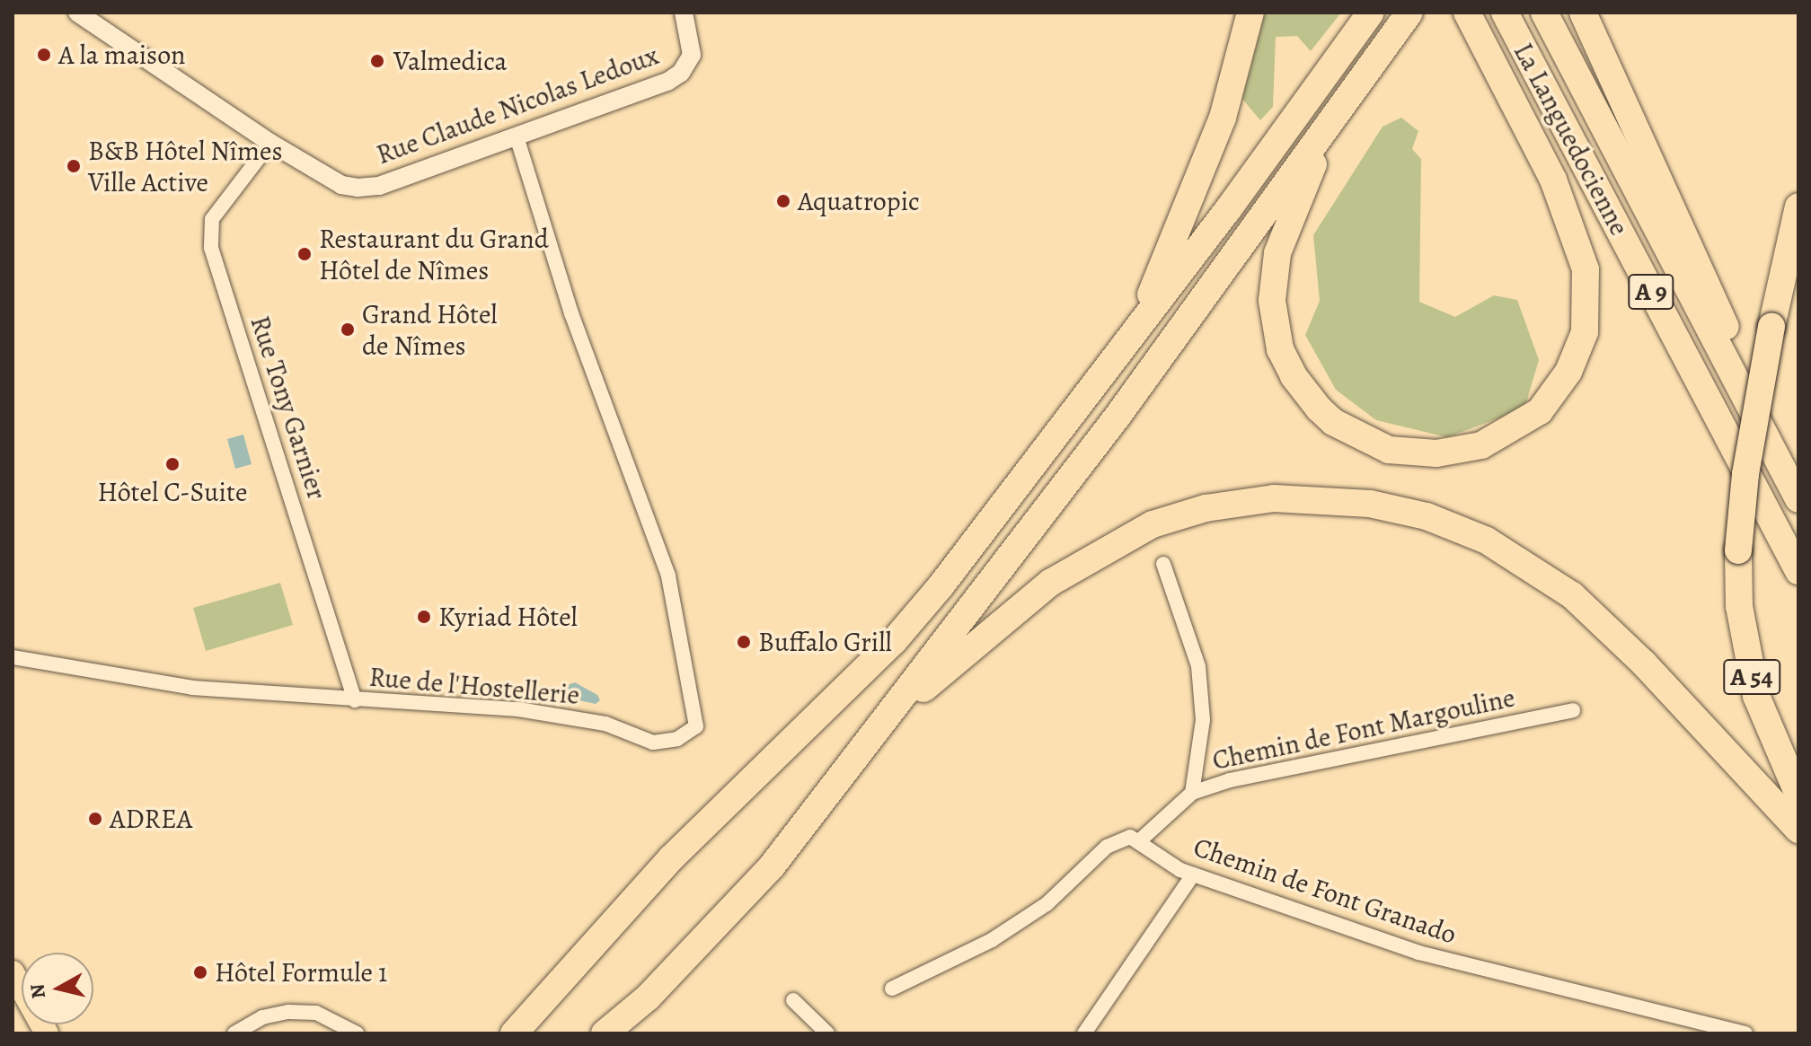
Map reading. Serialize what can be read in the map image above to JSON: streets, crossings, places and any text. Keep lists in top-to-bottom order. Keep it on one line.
{"streets":{"highway":["La Languedocienne","A 9","A 54"],"street":["Rue Claude Nicolas Ledoux","Rue Tony Garnier","Rue de l'Hostellerie","Chemin de Font Margouline","Chemin de Font Granado"]},"crossings":[["Rue Claude Nicolas Ledoux","Rue Tony Garnier"],["Rue Claude Nicolas Ledoux","Rue de l'Hostellerie"],["Rue Tony Garnier","Rue de l'Hostellerie"],["Chemin de Font Margouline","Chemin de Font Granado"]],"places":["A la maison","Valmedica","B&B Hôtel Nîmes Ville Active","Aquatropic","Restaurant du Grand Hôtel de Nîmes","Grand Hôtel de Nîmes","Hôtel C-Suite","Kyriad Hôtel","Buffalo Grill","ADREA","Hôtel Formule 1"],"north":"left"}
